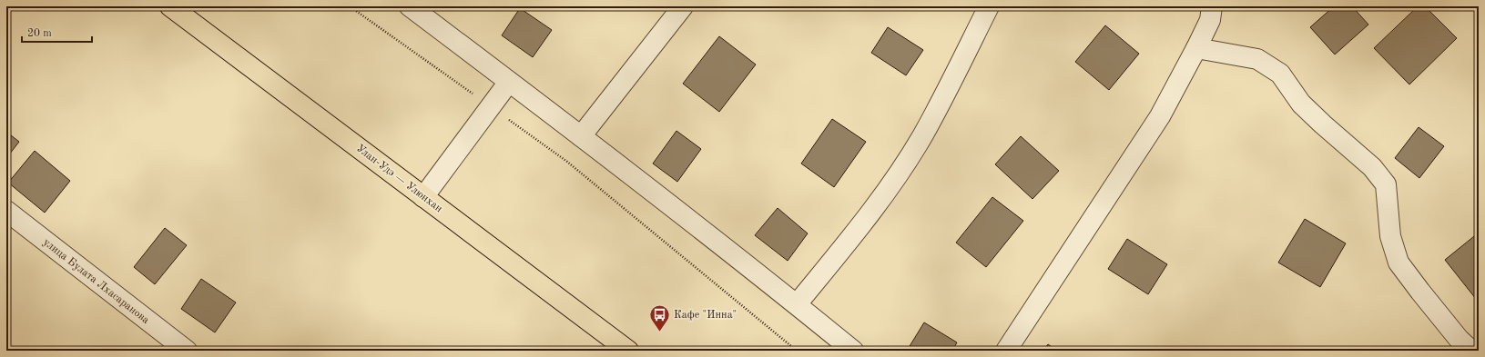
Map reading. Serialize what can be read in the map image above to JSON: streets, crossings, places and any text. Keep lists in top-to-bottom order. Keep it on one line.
{"streets":{"main road":["Улан-Удэ — Улюнхан"],"street":["улица Булата Лхасаранова"]},"places":{"bus stop":["Кафе \"Инна\""]},"scale_bar":"20 m"}
